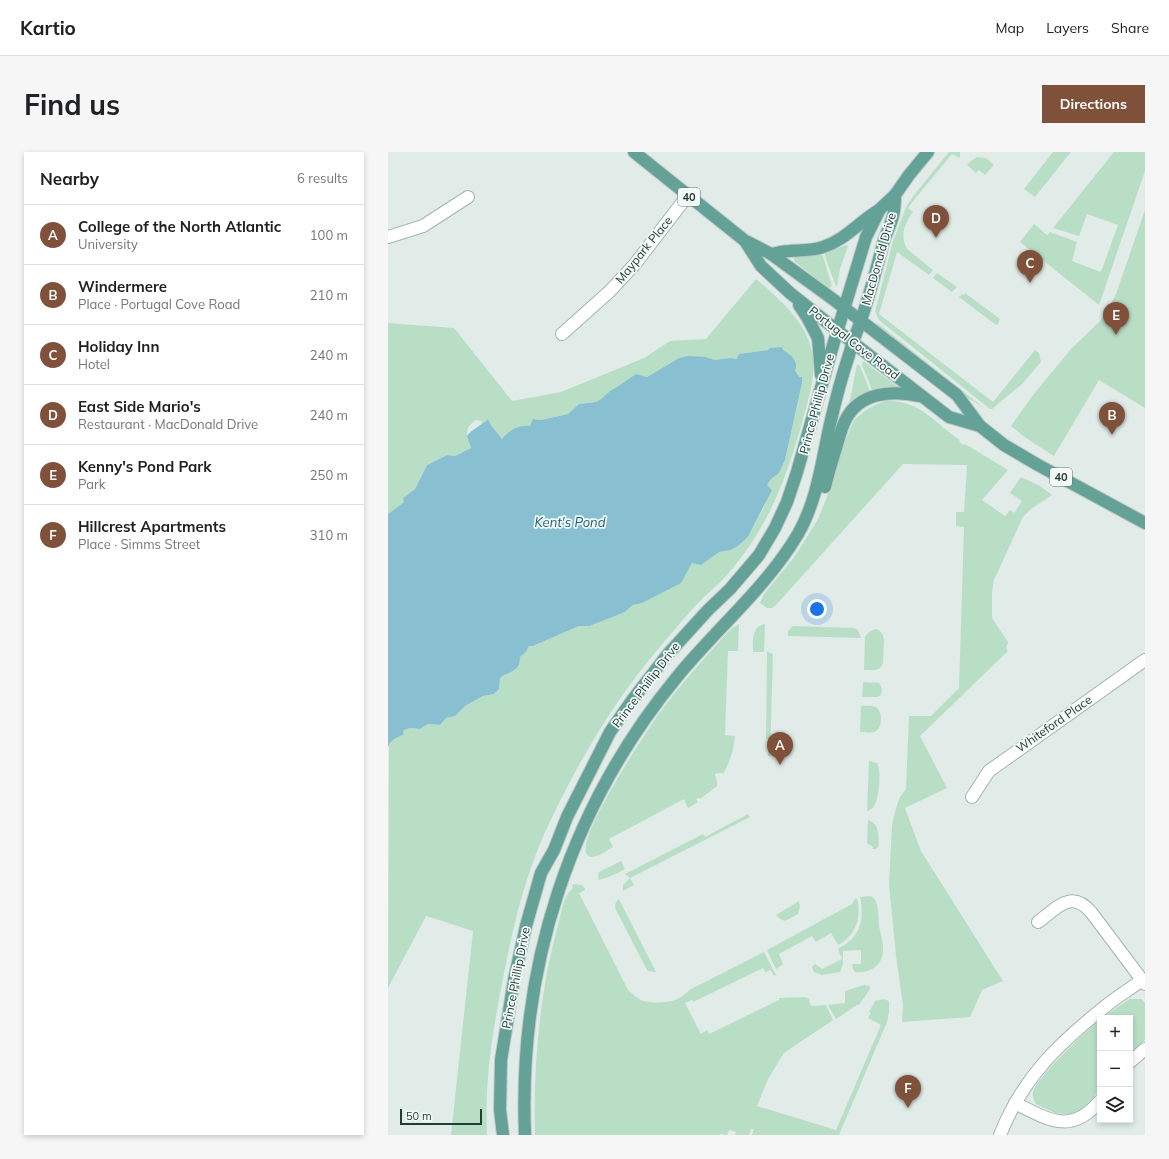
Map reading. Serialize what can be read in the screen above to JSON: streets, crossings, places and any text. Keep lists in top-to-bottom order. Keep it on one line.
{"streets":{"main road":["40","MacDonald Drive","Portugal Cove Road","Prince Phillip Drive"],"street":["Maypark Place","Whiteford Place"]},"crossings":[["Maypark Place","Portugal Cove Road"],["MacDonald Drive","Portugal Cove Road"],["MacDonald Drive","Prince Phillip Drive"],["Portugal Cove Road","Prince Phillip Drive"]],"water":["Kent's Pond"],"scale_bar":"50 m","page":{"header":"Kartio","nav":["Map","Layers","Share"],"buttons":"Directions","title":"Find us","heading":["Nearby","6 results"],"list":[{"mark":"A","name":"College of the North Atlantic","note":"University","value":"100 m"},{"mark":"B","name":"Windermere","note":"Place · Portugal Cove Road","value":"210 m"},{"mark":"C","name":"Holiday Inn","note":"Hotel","value":"240 m"},{"mark":"D","name":"East Side Mario's","note":"Restaurant · MacDonald Drive","value":"240 m"},{"mark":"E","name":"Kenny's Pond Park","note":"Park","value":"250 m"},{"mark":"F","name":"Hillcrest Apartments","note":"Place · Simms Street","value":"310 m"}],"pins":["D","C","E","B","A","F"],"map_buttons":["+","−"],"scale":"50 m"}}
